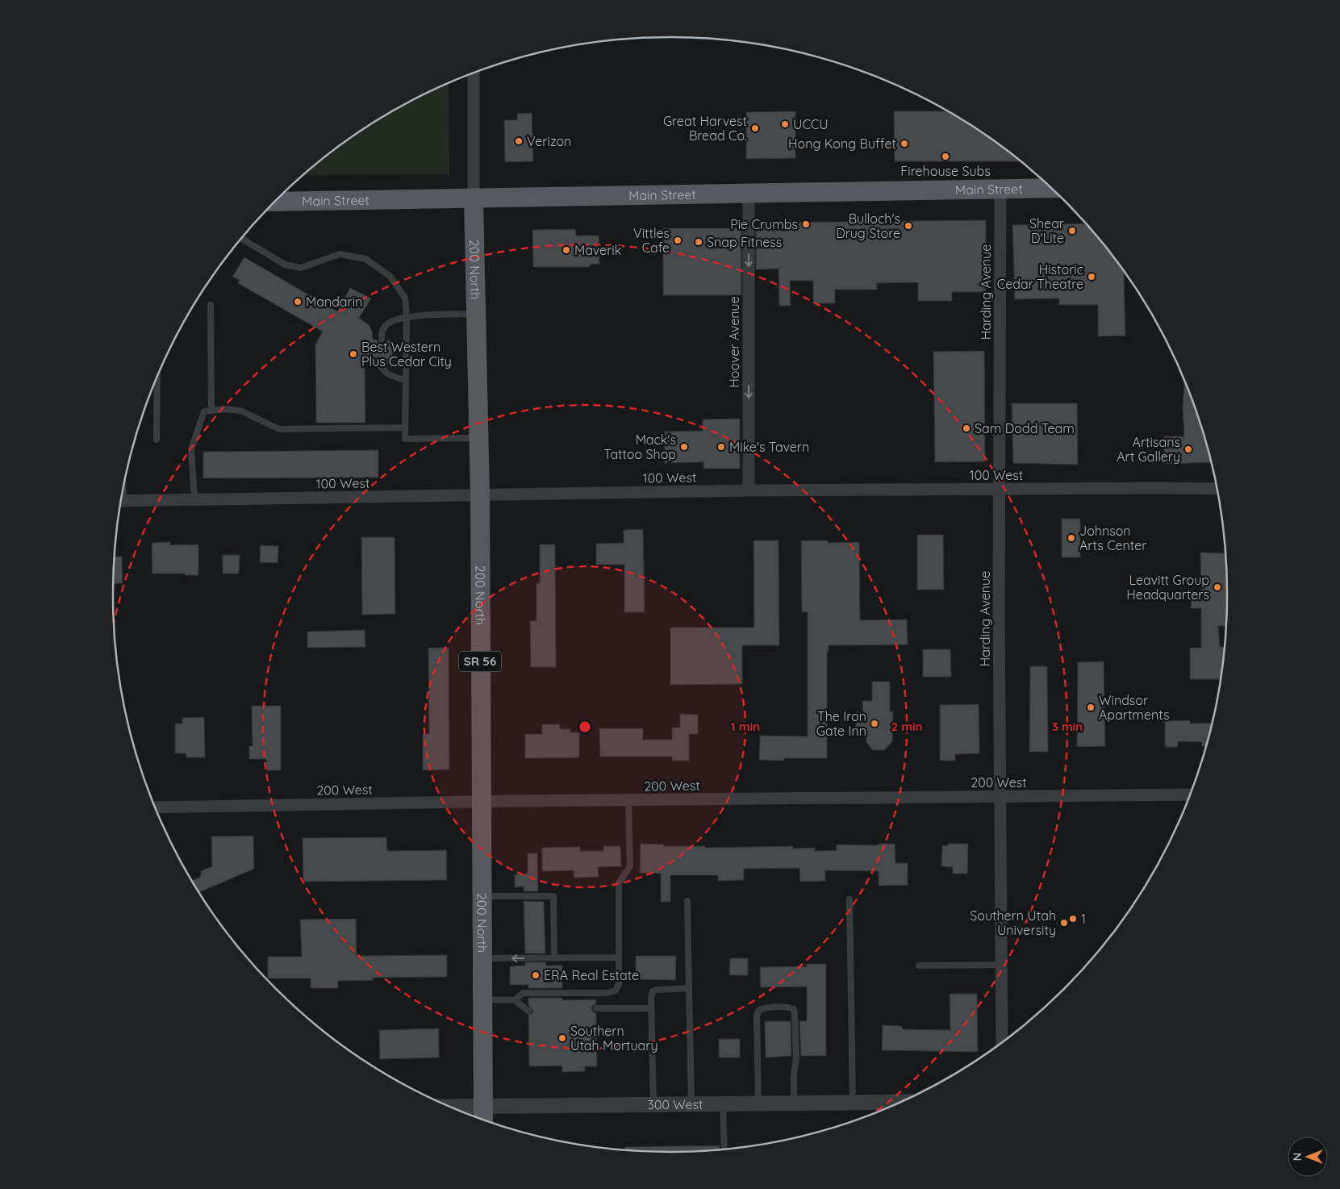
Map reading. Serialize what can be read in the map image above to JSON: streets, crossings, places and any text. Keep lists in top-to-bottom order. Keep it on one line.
{"streets":{"main road":["Main Street","200 North","SR 56"],"street":["Harding Avenue","Hoover Avenue","100 West","200 West","300 West"]},"crossings":[["Main Street","200 North"],["Main Street","Harding Avenue"],["Main Street","Hoover Avenue"],["200 North","100 West"],["200 North","200 West"],["200 North","300 West"],["Harding Avenue","100 West"],["Harding Avenue","200 West"],["Hoover Avenue","100 West"]],"one_way":["Hoover Avenue"],"places":["UCCU","Great Harvest Bread Co.","Verizon","Hong Kong Buffet","Firehouse Subs","Pie Crumbs","Bulloch's Drug Store","Shear D'Lite","Vittles Cafe","Snap Fitness","Maverik","Historic Cedar Theatre","Mandarin","Best Western Plus Cedar City","Sam Dodd Team","Mack's Tattoo Shop","Mike's Tavern","Artisans Art Gallery","Johnson Arts Center","Leavitt Group Headquarters","Windsor Apartments","The Iron Gate Inn","1","Southern Utah University","ERA Real Estate","Southern Utah Mortuary"],"north":"left","rings":["1 min","2 min","3 min"]}
